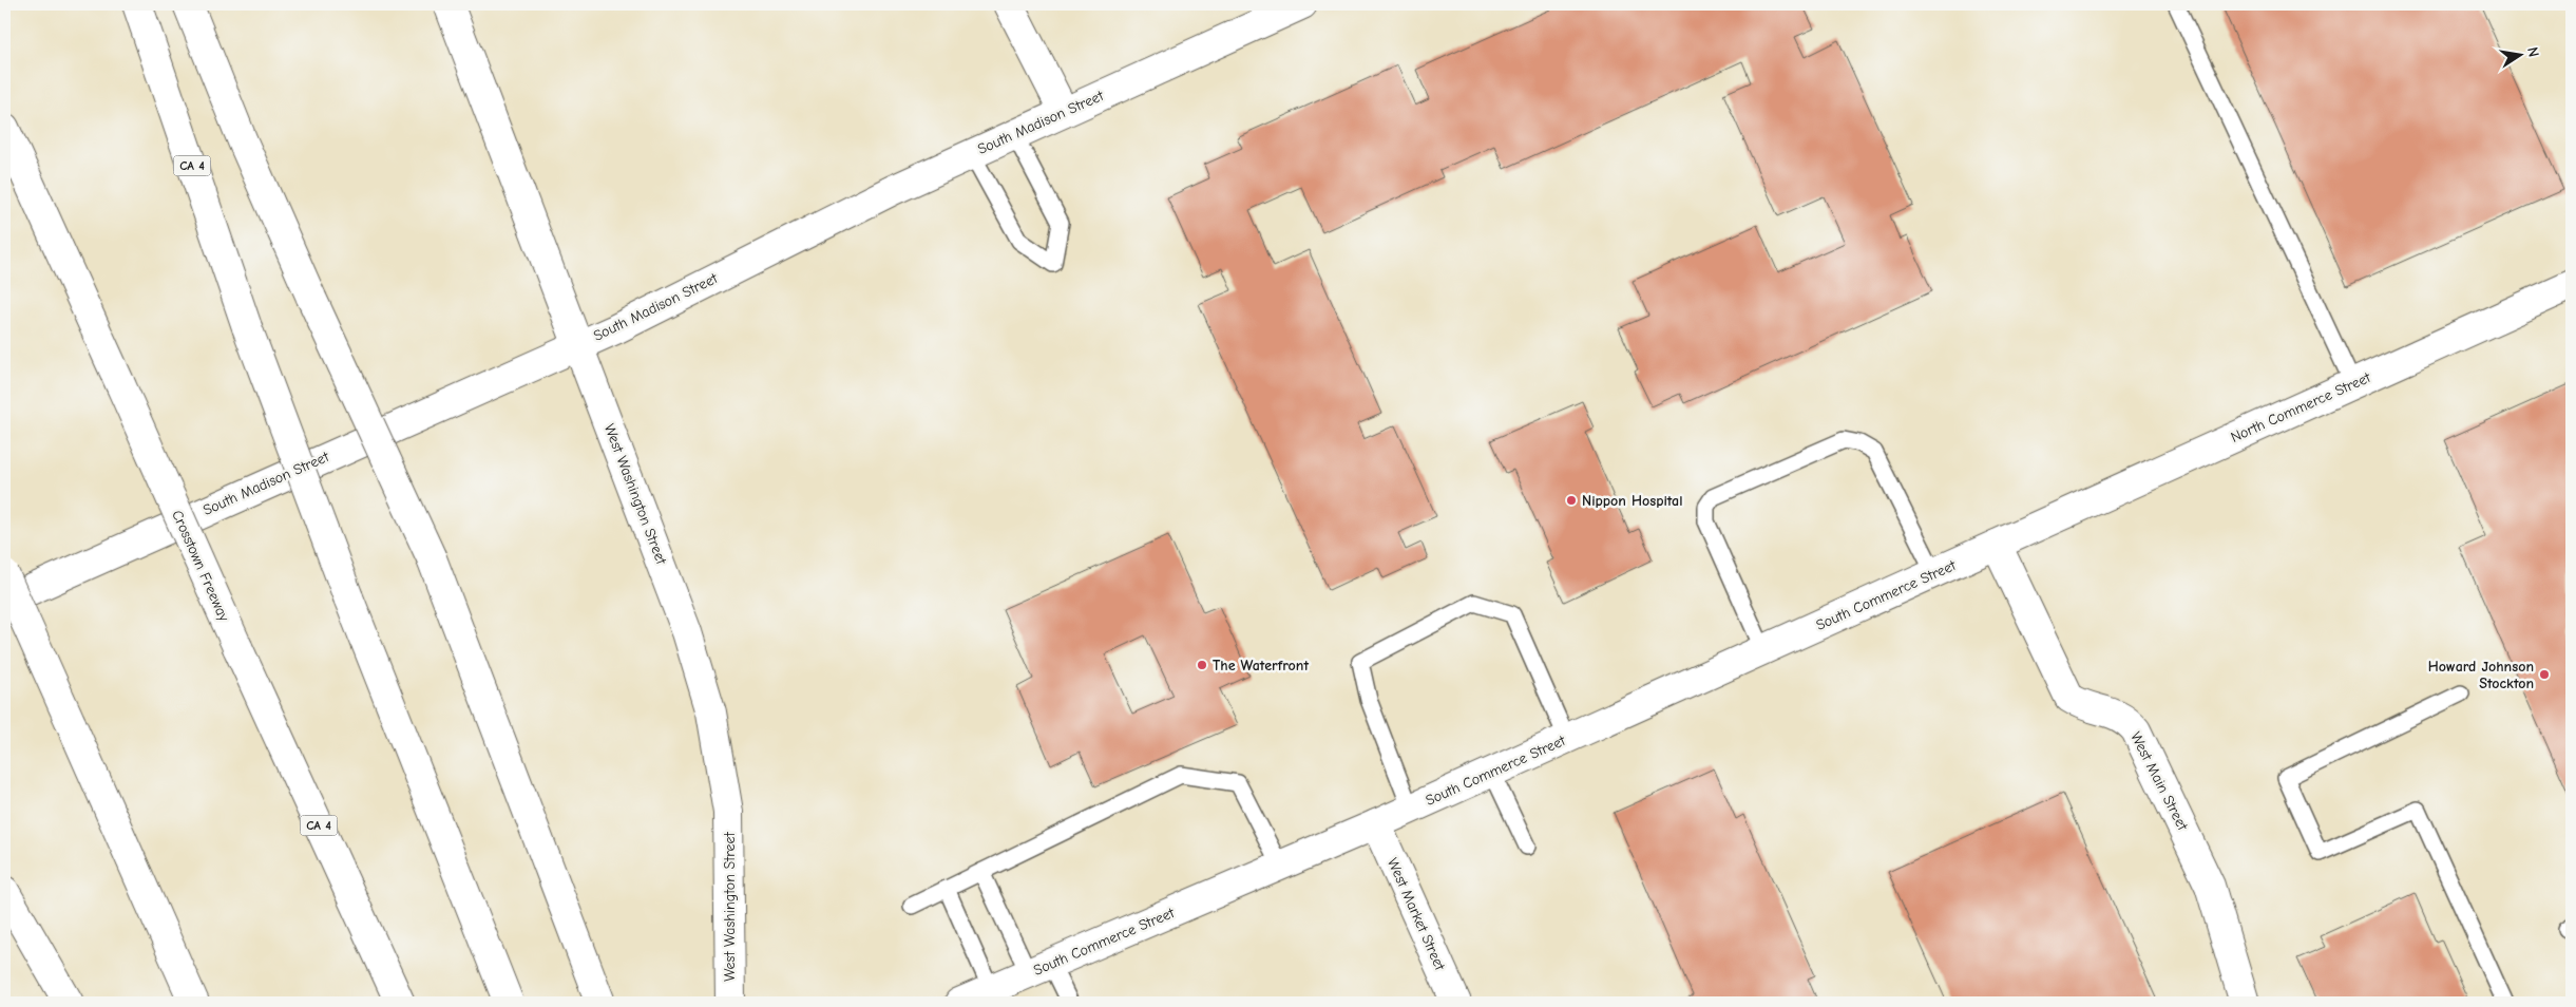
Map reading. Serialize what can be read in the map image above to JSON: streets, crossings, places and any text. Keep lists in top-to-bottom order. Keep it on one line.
{"streets":{"main road":["South Madison Street","CA 4","North Commerce Street","West Washington Street","Crosstown Freeway","South Commerce Street","West Main Street","West Market Street"]},"crossings":[["South Madison Street","West Washington Street"],["North Commerce Street","South Commerce Street"],["South Commerce Street","West Main Street"],["South Commerce Street","West Market Street"]],"places":["Nippon Hospital","The Waterfront","Howard Johnson Stockton"],"north":"right"}
